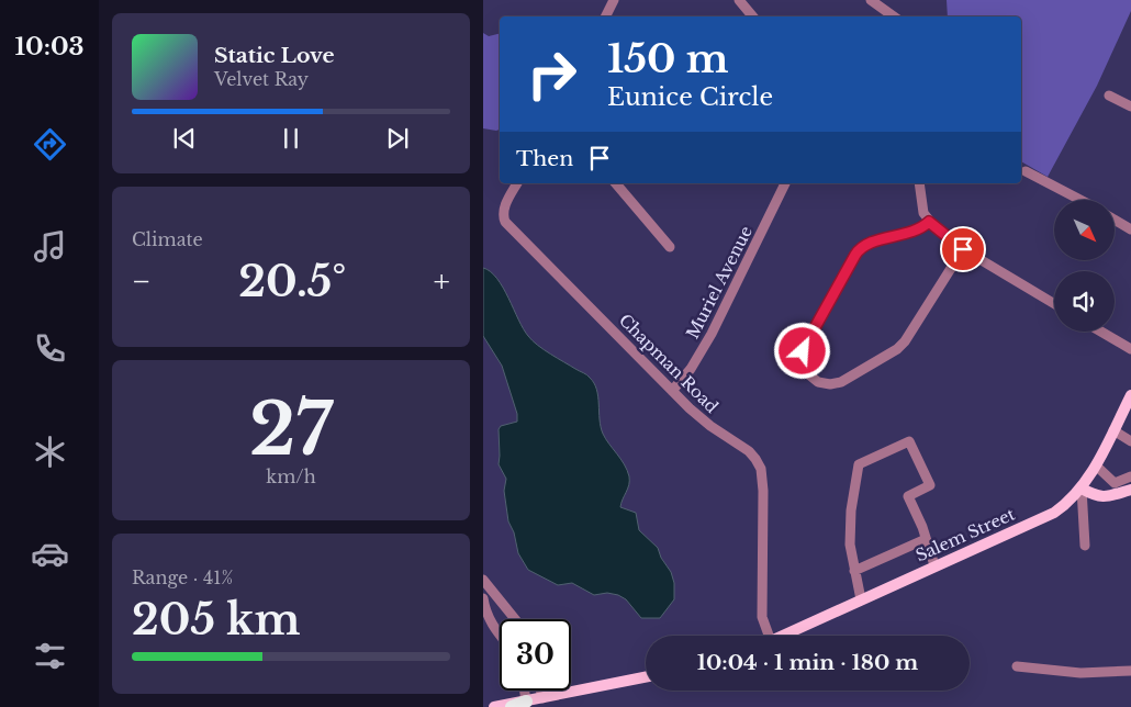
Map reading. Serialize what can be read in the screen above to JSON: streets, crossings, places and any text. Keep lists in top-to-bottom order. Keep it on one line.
{"streets":{"main road":["Salem Street"],"street":["Muriel Avenue","Chapman Road"]},"crossings":[["Muriel Avenue","Chapman Road"]],"north":"bottom right","page":{"tabs":"10:03","turn":["150 m","Eunice Circle"],"song":["Static Love","Velvet Ray"],"then":"Then","tile":["Climate",["27","km/h"],["Range · 41%","205 km"]],"heat":["−","20.5°","+"],"limit":"30","trip":"10:04 · 1 min · 180 m"}}
